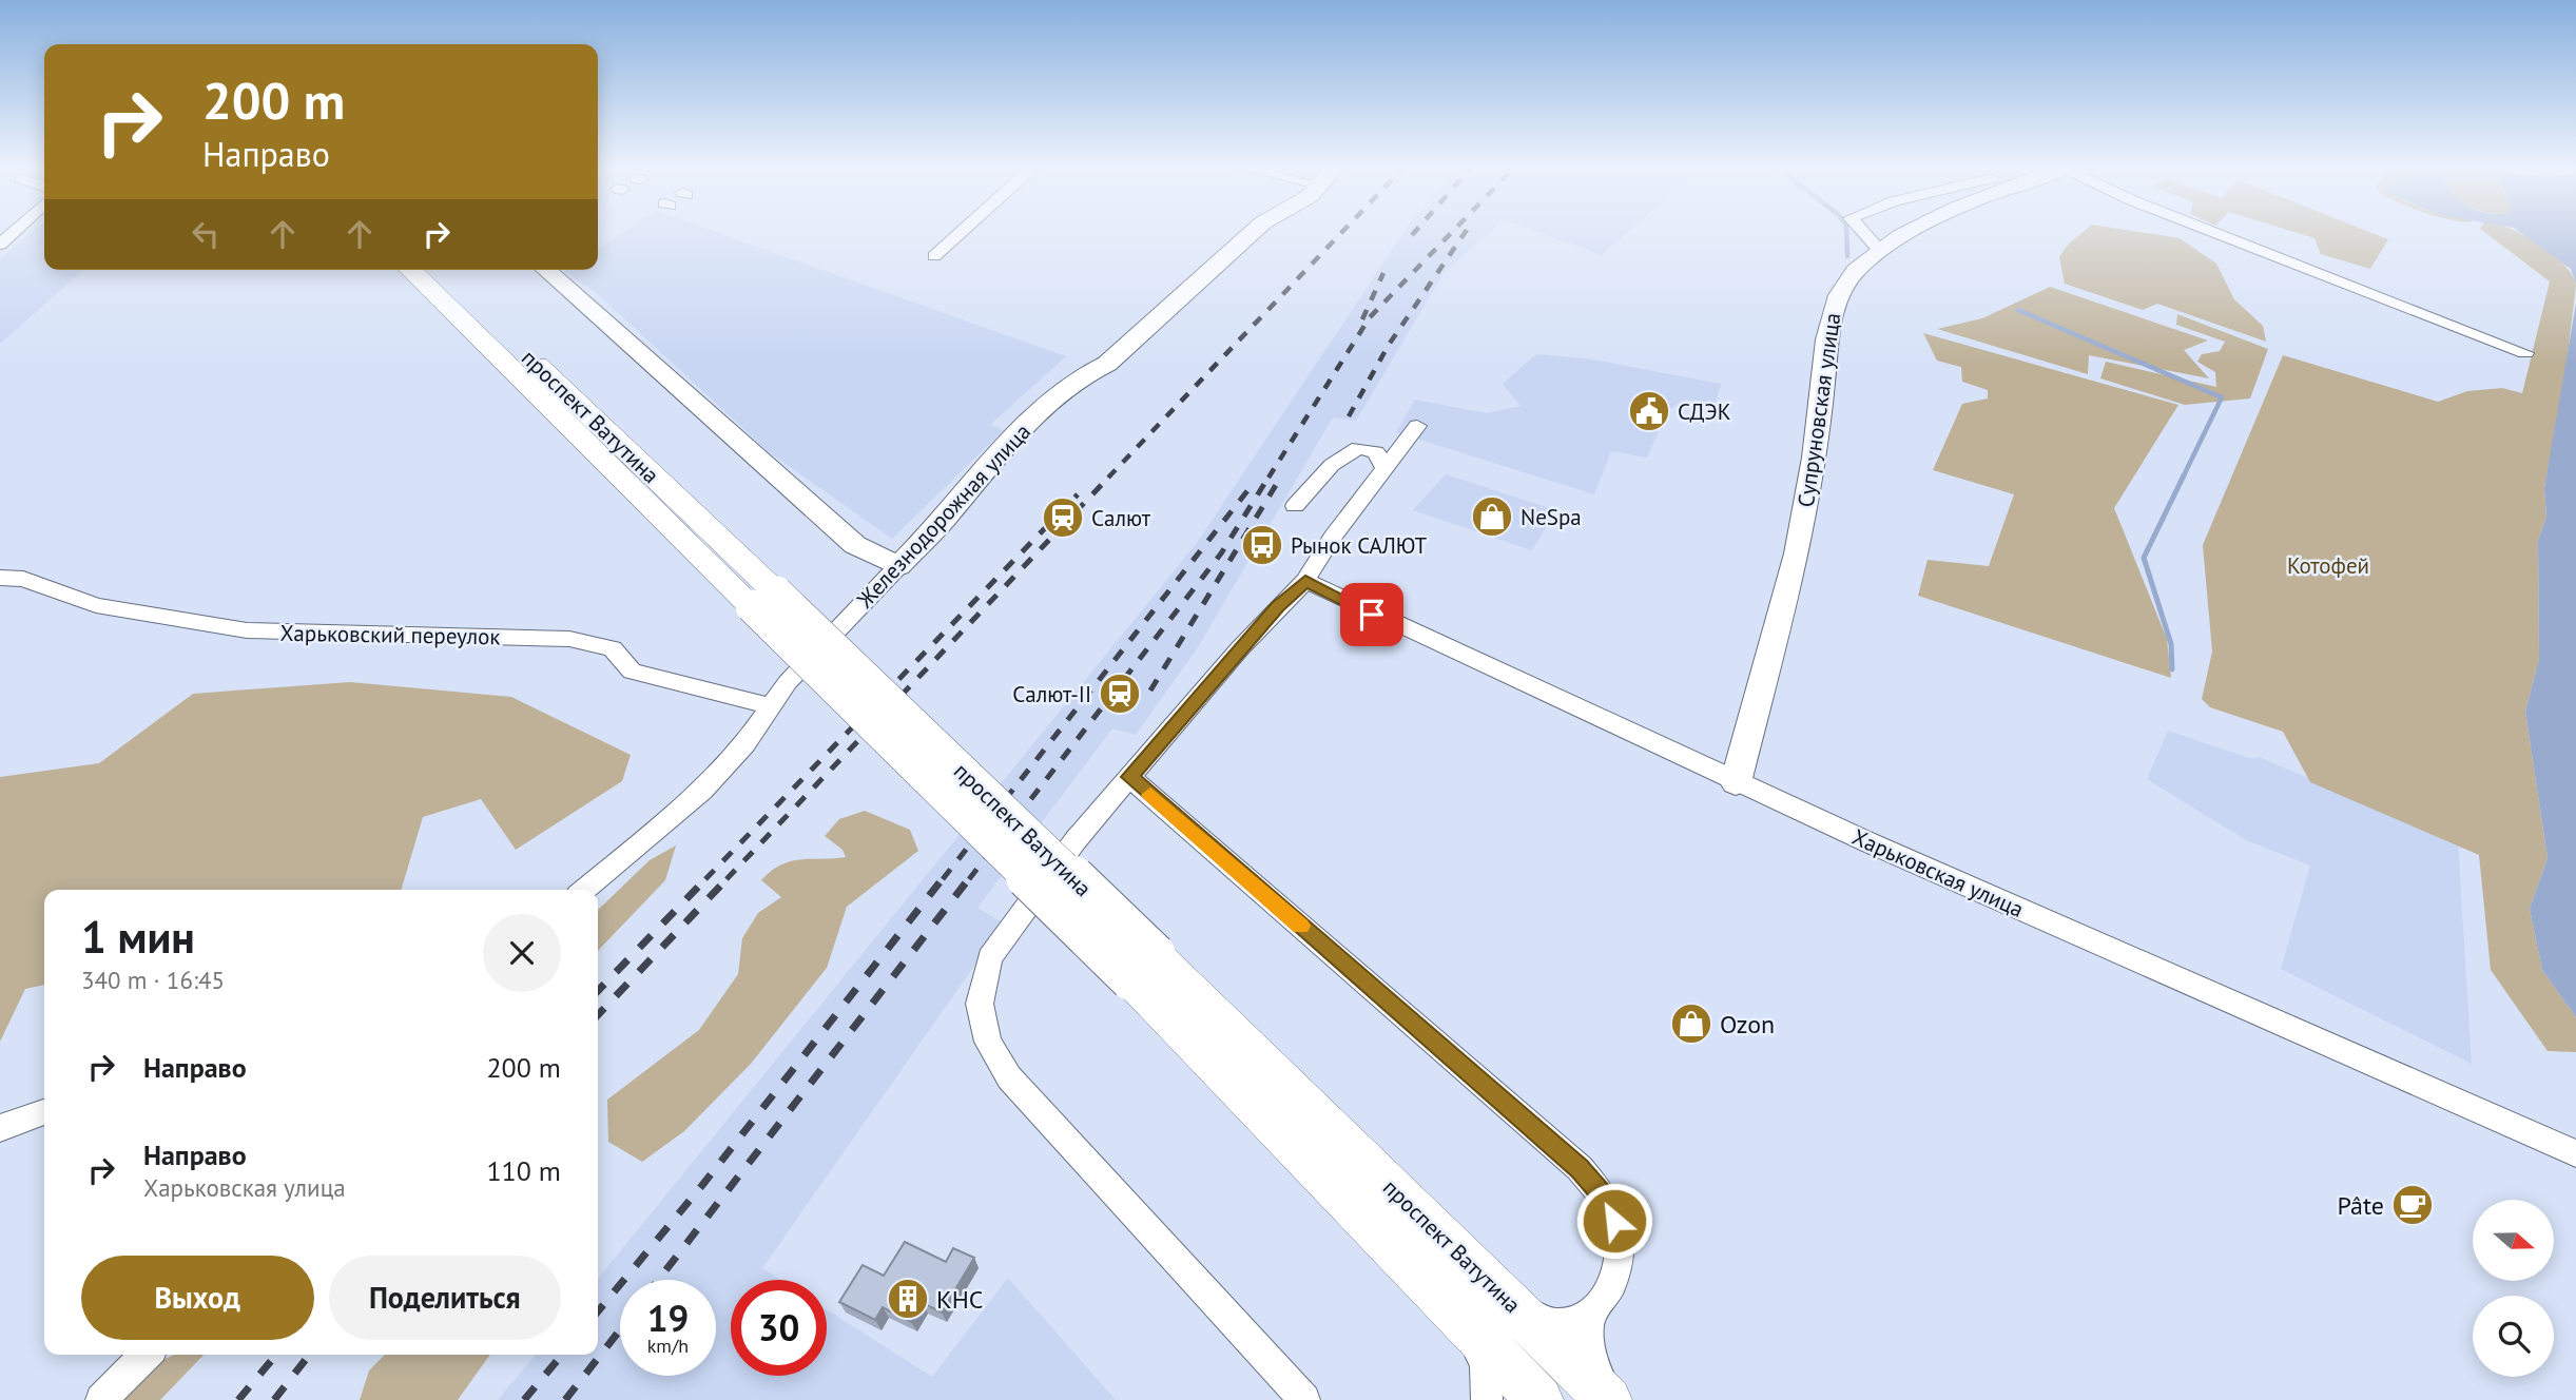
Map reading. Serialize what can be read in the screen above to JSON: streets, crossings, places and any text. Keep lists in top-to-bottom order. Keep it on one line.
{"streets":{"main road":["проспект Ватутина"],"street":["Супруновская улица","Железнодорожная улица","Харьковский переулок","Харьковская улица"]},"crossings":[["Супруновская улица","Харьковская улица"],["Железнодорожная улица","Харьковский переулок"]],"parks":["Котофей"],"places":{"public building":["СДЭК"],"shop":["NeSpa","Ozon"],"station":["Салют","Салют-II"],"bus stop":["Рынок САЛЮТ"],"cafe":["Pâte"],"building":["КНС"]},"north":"right","page":{"turn":["200 m","Направо"],"heading":["1 мин","340 m · 16:45"],"list":[{"name":"Направо","value":"200 m"},{"name":"Направо","note":"Харьковская улица","value":"110 m"}],"buttons":["Выход","Поделиться"],"speed":"19 km/h","limit":"30"}}
